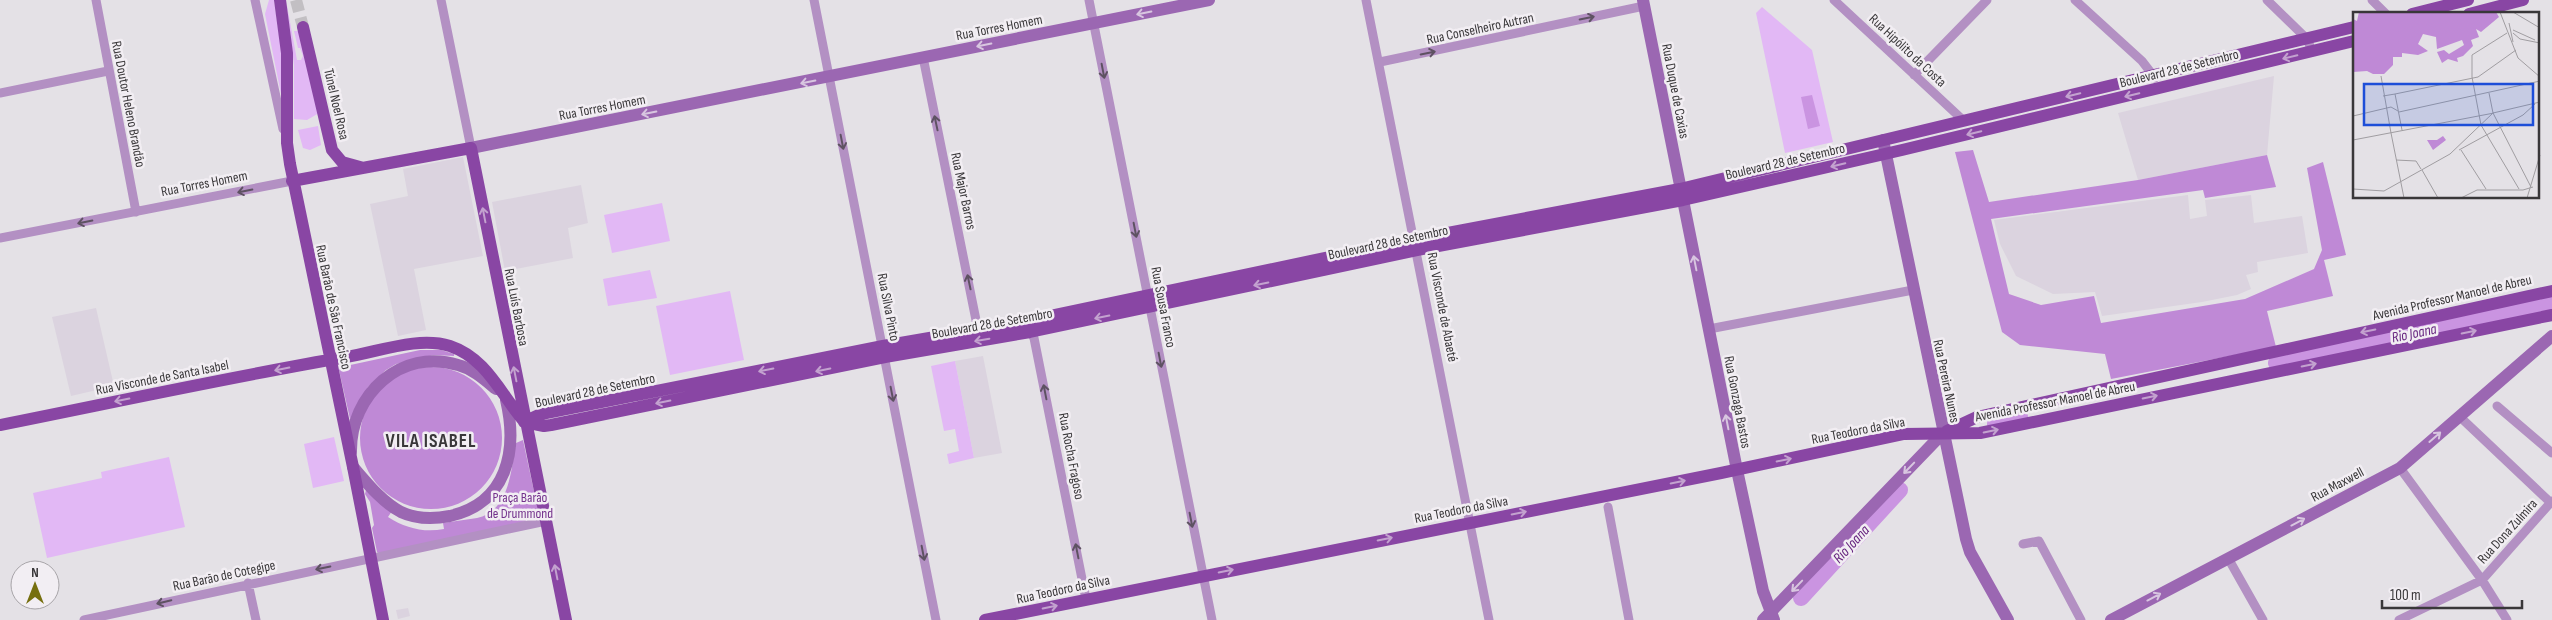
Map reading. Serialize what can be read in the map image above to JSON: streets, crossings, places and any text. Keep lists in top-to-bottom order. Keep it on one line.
{"streets":{"main road":["Rua Torres Homem","Boulevard 28 de Setembro","Túnel Noel Rosa","Avenida Professor Manoel de Abreu","Rua Barão de São Francisco","Rua Luís Barbosa","Rua Visconde de Santa Isabel","Rua Teodoro da Silva"],"street":["Rua Conselheiro Autran","Rua Hipólito da Costa","Rua Duque de Caxias","Rua Doutor Heleno Brandão","Rua Major Barros","Rua Silva Pinto","Rua Sousa Franco","Rua Visconde de Abaeté","Rua Pereira Nunes","Rua Gonzaga Bastos","Rua Rocha Fragoso","Rua Maxwell","Rua Dona Zulmira","Rua Barão de Cotegipe"]},"crossings":[["Rua Torres Homem","Rua Doutor Heleno Brandão"],["Rua Torres Homem","Túnel Noel Rosa"],["Rua Torres Homem","Rua Major Barros"],["Rua Torres Homem","Rua Barão de São Francisco"],["Rua Torres Homem","Rua Luís Barbosa"],["Rua Torres Homem","Rua Silva Pinto"],["Rua Torres Homem","Rua Sousa Franco"],["Rua Conselheiro Autran","Rua Duque de Caxias"],["Rua Conselheiro Autran","Rua Visconde de Abaeté"],["Rua Hipólito da Costa","Boulevard 28 de Setembro"],["Boulevard 28 de Setembro","Rua Duque de Caxias"],["Boulevard 28 de Setembro","Rua Major Barros"],["Boulevard 28 de Setembro","Rua Luís Barbosa"],["Boulevard 28 de Setembro","Rua Silva Pinto"],["Boulevard 28 de Setembro","Rua Sousa Franco"],["Boulevard 28 de Setembro","Rua Visconde de Abaeté"],["Boulevard 28 de Setembro","Rua Pereira Nunes"],["Boulevard 28 de Setembro","Rua Gonzaga Bastos"],["Boulevard 28 de Setembro","Rua Rocha Fragoso"],["Rua Duque de Caxias","Rua Gonzaga Bastos"],["Avenida Professor Manoel de Abreu","Rua Pereira Nunes"],["Avenida Professor Manoel de Abreu","Rua Teodoro da Silva"],["Rua Barão de São Francisco","Rua Visconde de Santa Isabel"],["Rua Barão de São Francisco","Rua Barão de Cotegipe"],["Rua Sousa Franco","Rua Teodoro da Silva"],["Rua Visconde de Abaeté","Rua Teodoro da Silva"],["Rua Pereira Nunes","Rua Teodoro da Silva"],["Rua Gonzaga Bastos","Rua Teodoro da Silva"],["Rua Teodoro da Silva","Rua Rocha Fragoso"]],"one_way":["Rua Torres Homem","Rua Conselheiro Autran","Rua Major Barros","Rua Luís Barbosa","Rua Silva Pinto","Rua Sousa Franco","Rua Visconde de Santa Isabel","Rua Gonzaga Bastos","Rua Teodoro da Silva","Rua Rocha Fragoso","Rua Maxwell","Rua Barão de Cotegipe"],"districts":["VILA ISABEL"],"water":["Rio Joana"],"parks":["Praça Barão de Drummond"],"scale_bar":"100 m","north":"top"}
